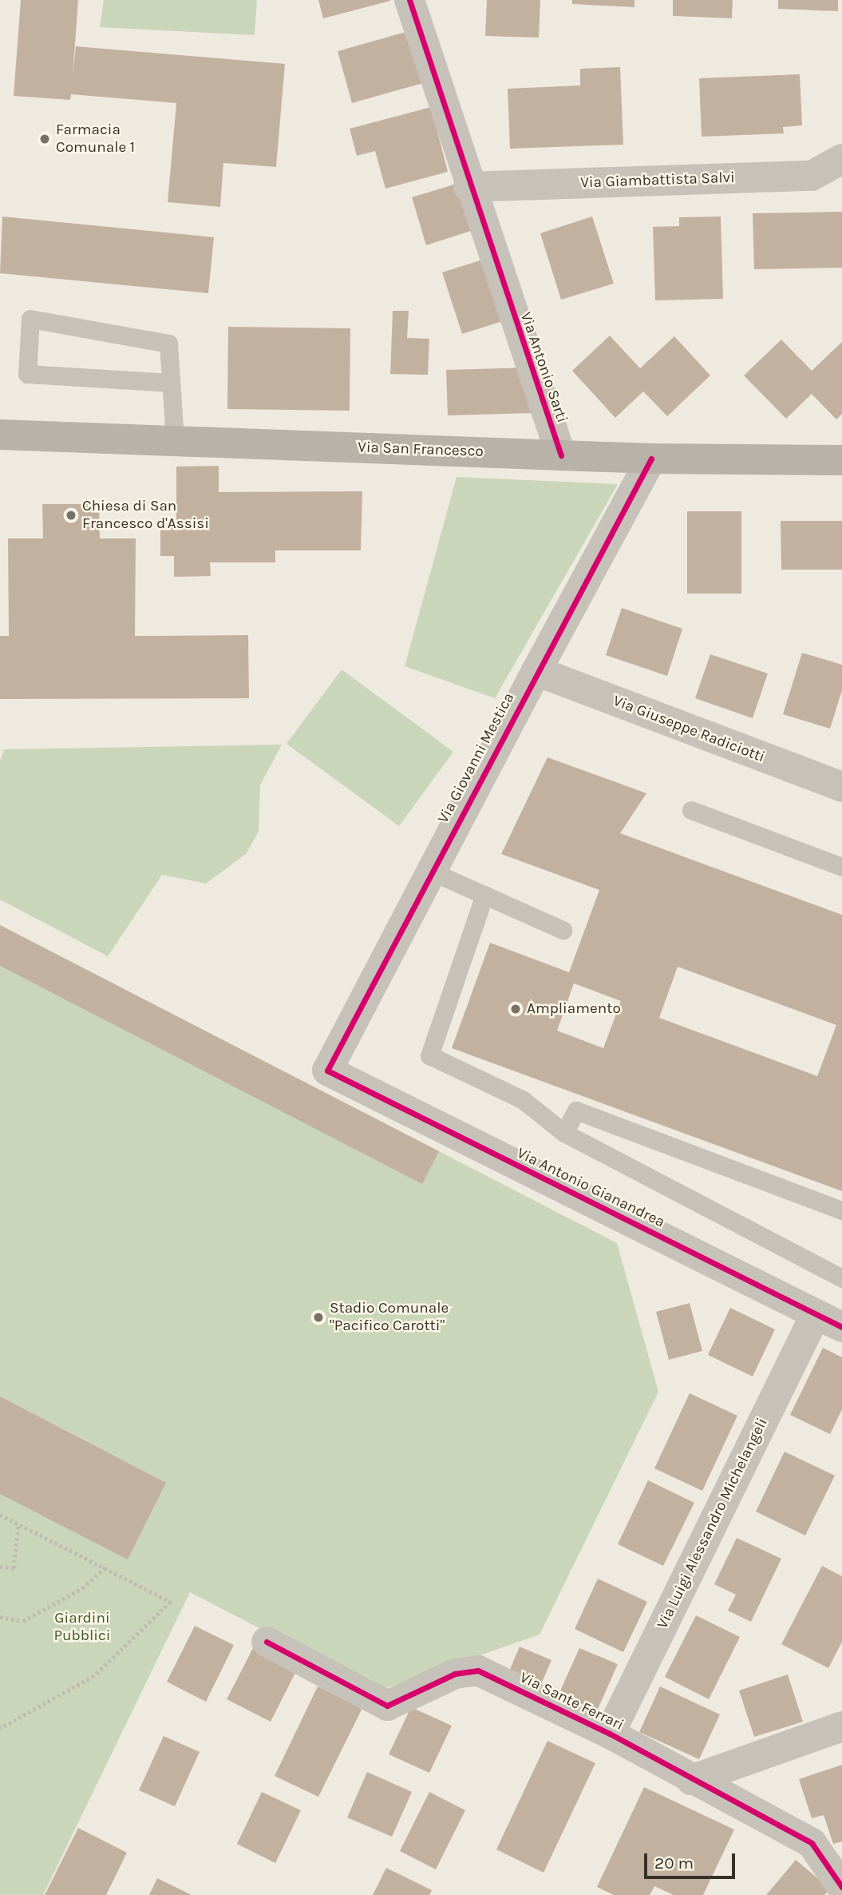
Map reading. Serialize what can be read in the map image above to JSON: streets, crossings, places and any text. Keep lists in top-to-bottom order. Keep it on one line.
{"streets":{"main road":["Via San Francesco"],"street":["Via Giambattista Salvi","Via Antonio Sarti","Via Giuseppe Radiciotti","Via Giovanni Mestica","Via Antonio Gianandrea","Via Luigi Alessandro Michelangeli","Via Sante Ferrari"]},"crossings":[["Via Giambattista Salvi","Via Antonio Sarti"],["Via Antonio Sarti","Via San Francesco"],["Via San Francesco","Via Giovanni Mestica"],["Via Giuseppe Radiciotti","Via Giovanni Mestica"],["Via Giovanni Mestica","Via Antonio Gianandrea"],["Via Antonio Gianandrea","Via Luigi Alessandro Michelangeli"],["Via Luigi Alessandro Michelangeli","Via Sante Ferrari"]],"parks":["Giardini Pubblici"],"places":["Farmacia Comunale 1","Chiesa di San Francesco d'Assisi","Ampliamento","Stadio Comunale \"Pacifico Carotti\""],"scale_bar":"20 m"}
